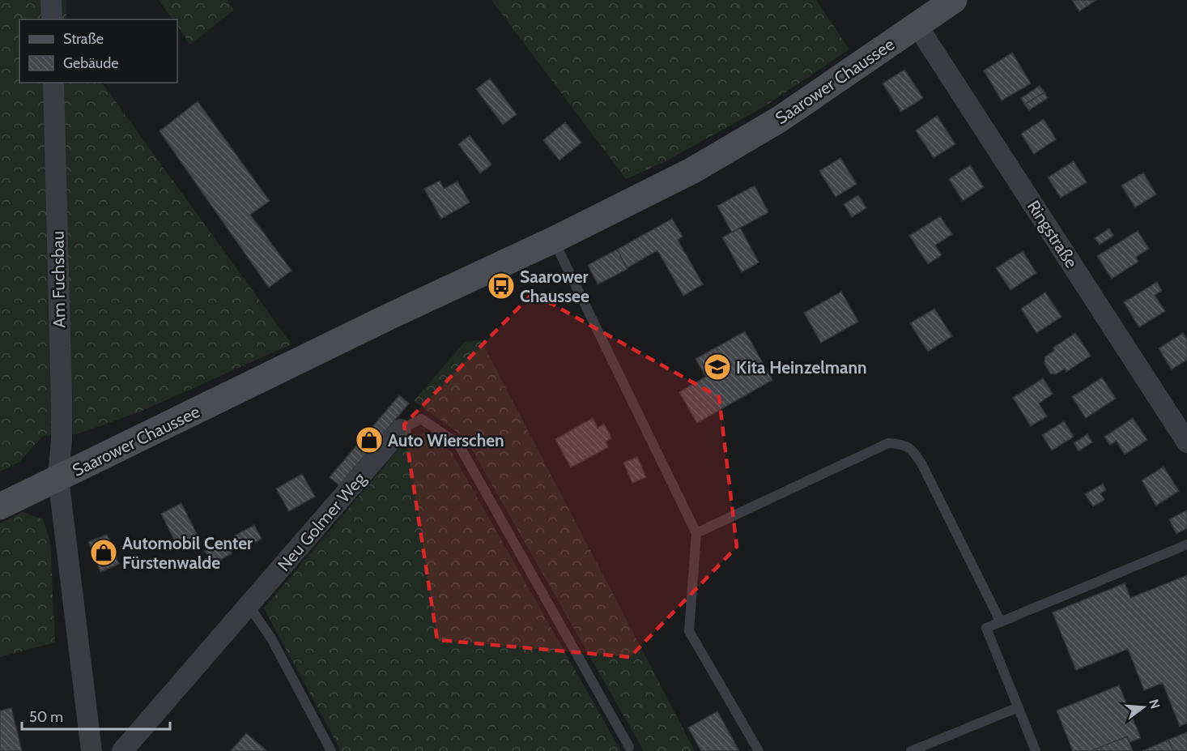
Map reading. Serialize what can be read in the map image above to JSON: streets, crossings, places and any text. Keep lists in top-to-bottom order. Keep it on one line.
{"streets":{"main road":["Saarower Chaussee"],"street":["Ringstraße","Am Fuchsbau","Neu Golmer Weg"]},"crossings":[["Saarower Chaussee","Ringstraße"],["Saarower Chaussee","Am Fuchsbau"]],"places":{"bus stop":["Saarower Chaussee"],"school or university":["Kita Heinzelmann"],"shop":["Auto Wierschen","Automobil Center Fürstenwalde"]},"legend":["Straße","Gebäude"],"scale_bar":"50 m","north":"right"}
